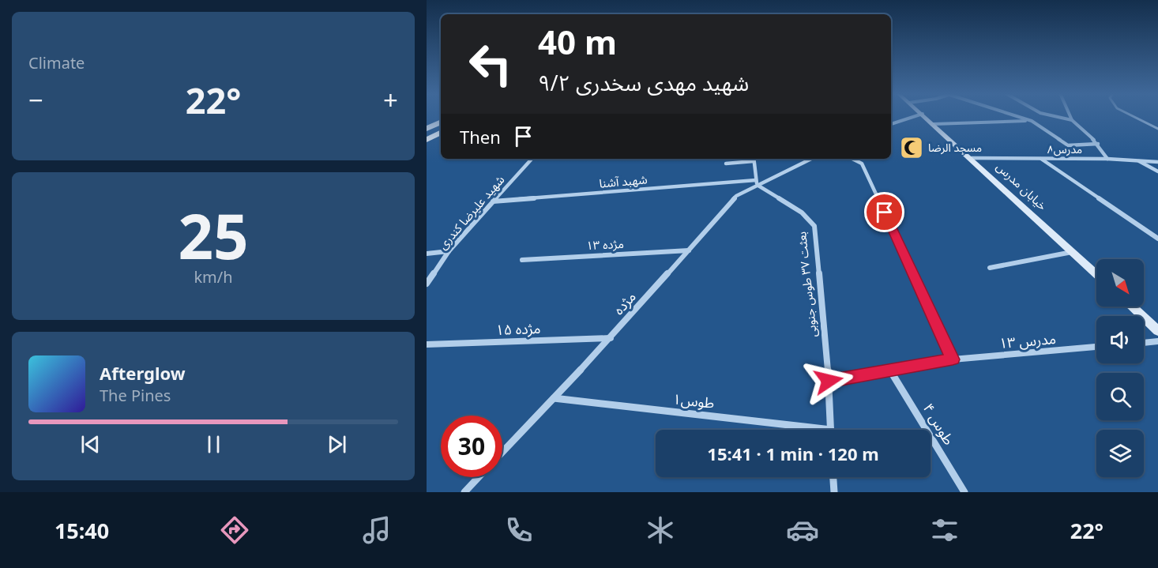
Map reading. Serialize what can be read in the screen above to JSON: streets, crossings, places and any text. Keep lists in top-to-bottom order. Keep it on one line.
{"streets":{"main road":["خیابان مدرس"],"street":["مدرس۸","شهبد آشنا","شهید علیرضا کندری","مژده ۱۳","بعثت ۳۷ طوس جنوبی","مژده","مژده ۱۵","مدرس ۱۳","طوس۱","طوس ۴"]},"crossings":[["مدرس۸","خیابان مدرس"],["شهبد آشنا","شهید علیرضا کندری"],["شهبد آشنا","بعثت ۳۷ طوس جنوبی"],["شهبد آشنا","مژده"],["مژده ۱۳","مژده"],["بعثت ۳۷ طوس جنوبی","مژده"],["بعثت ۳۷ طوس جنوبی","مدرس ۱۳"],["بعثت ۳۷ طوس جنوبی","طوس۱"],["مژده","مژده ۱۵"],["مژده","طوس۱"],["مدرس ۱۳","طوس ۴"]],"places":{"mosque":["مسجد الرضا"]},"north":"bottom right","page":{"tile":["Climate",["25","km/h"]],"turn":["40 m","شهید مهدی سخدری ۹/۲"],"heat":["−","22°","+"],"then":"Then","song":["Afterglow","The Pines"],"limit":"30","trip":"15:41 · 1 min · 120 m","tabs":["15:40","22°"]}}
